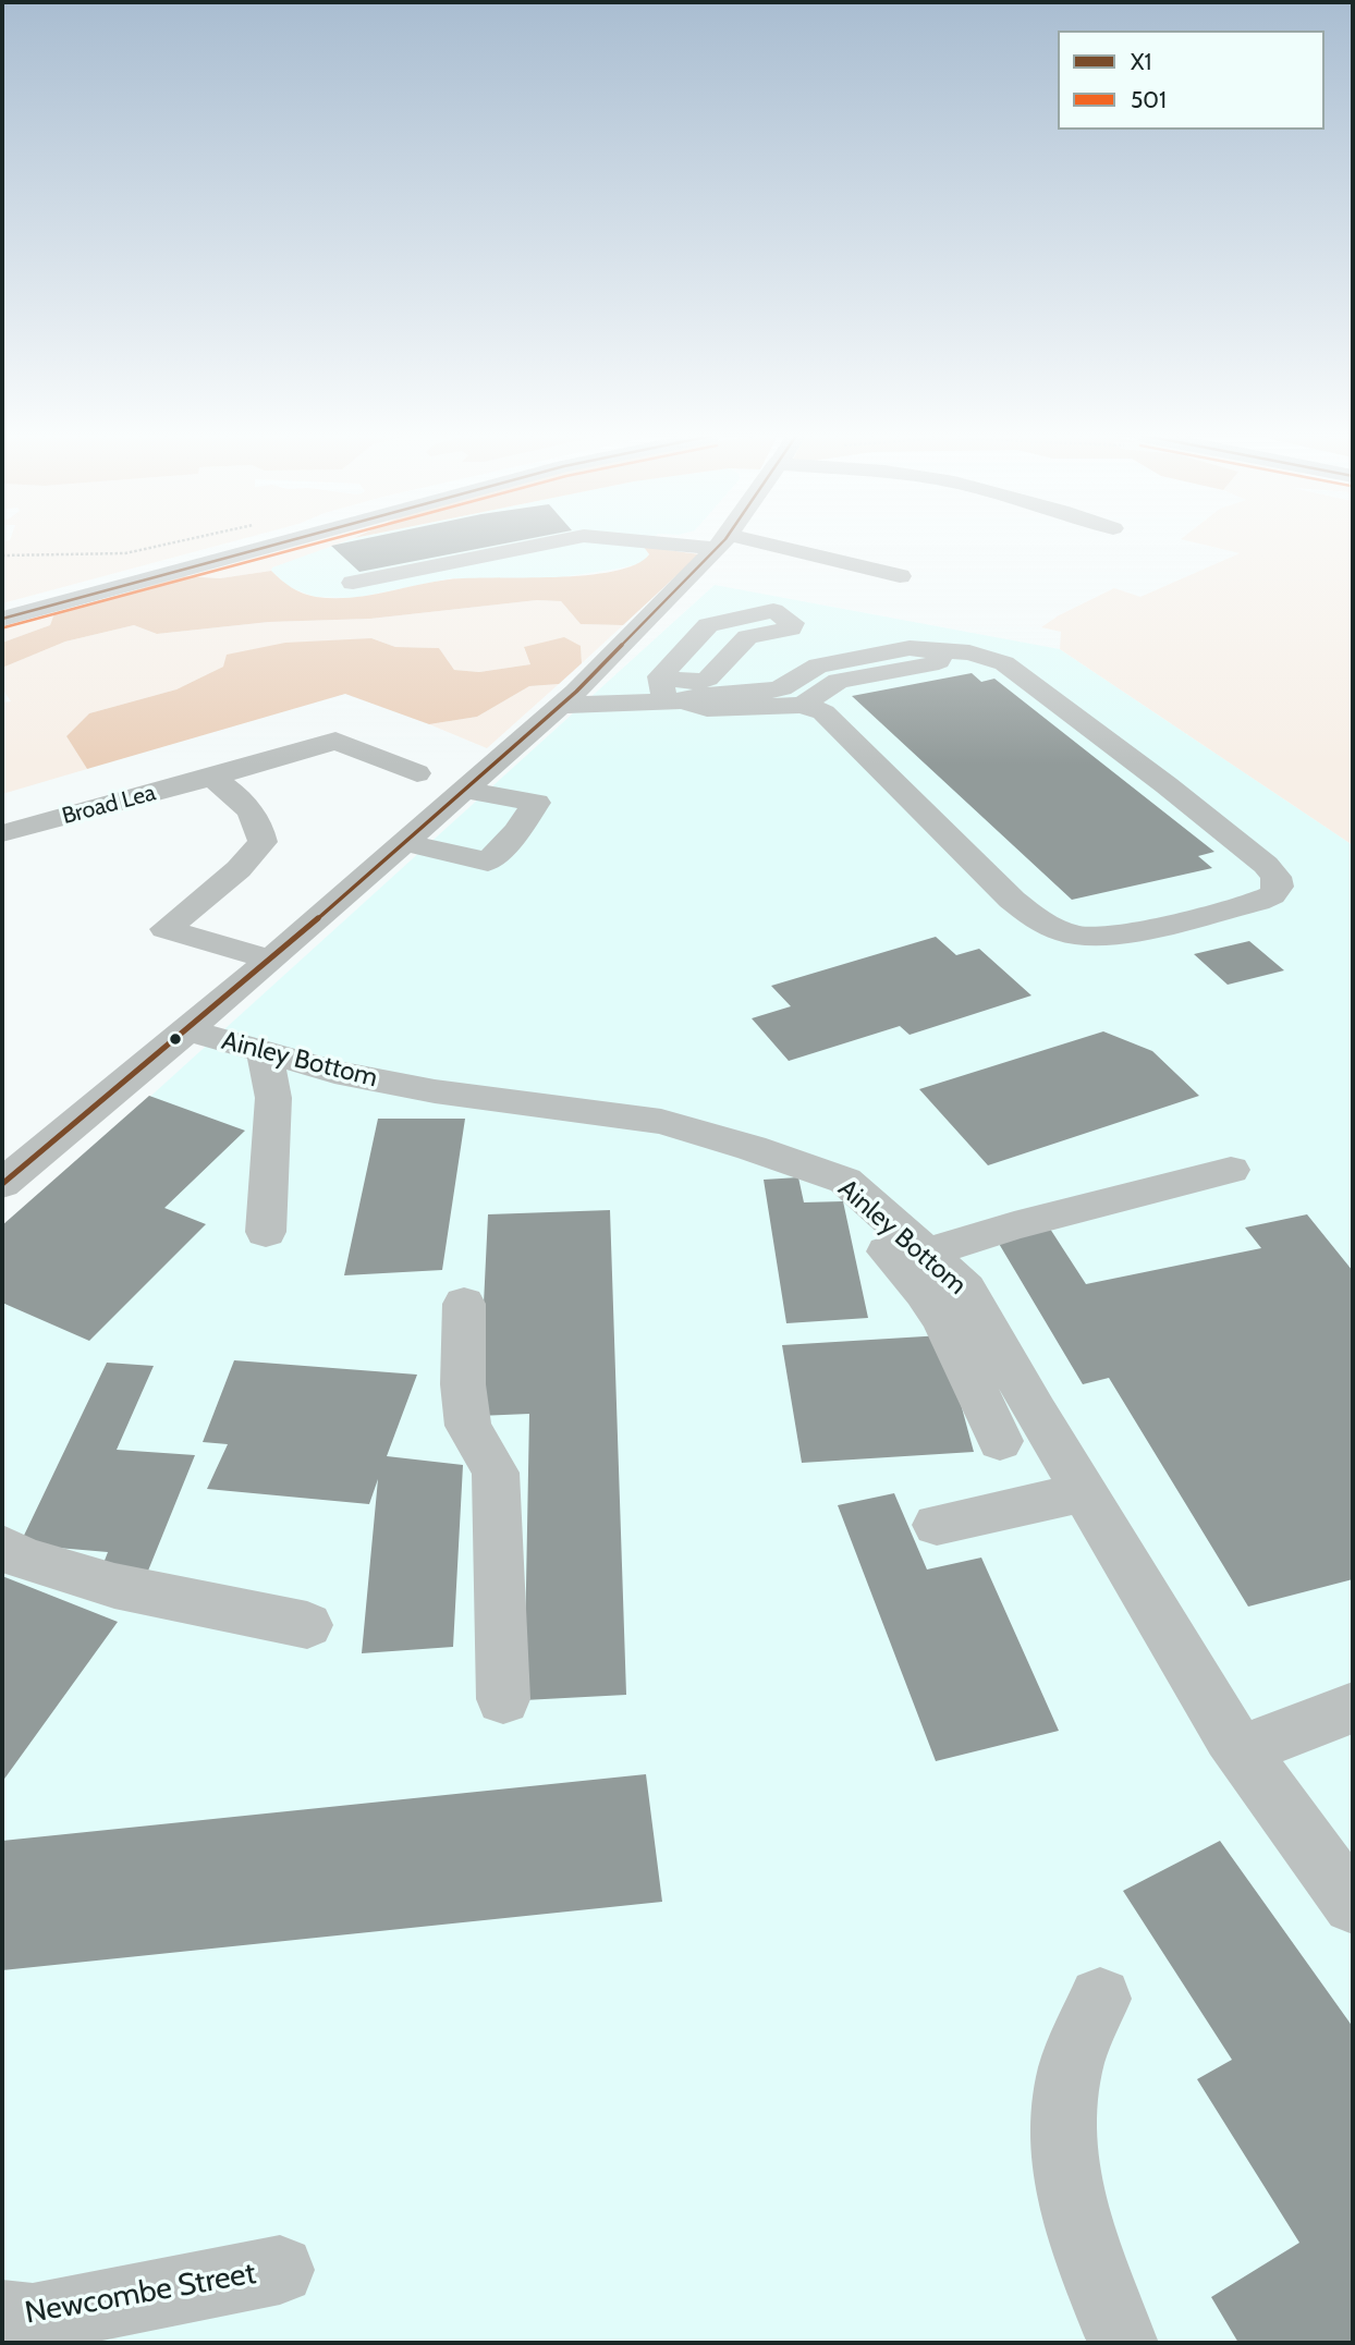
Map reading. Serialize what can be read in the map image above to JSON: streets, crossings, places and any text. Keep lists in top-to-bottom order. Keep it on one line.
{"streets":{"street":["Broad Lea","Ainley Bottom","Newcombe Street"]},"lines":["transit line X1","transit line 501"],"legend":["X1","501"]}
